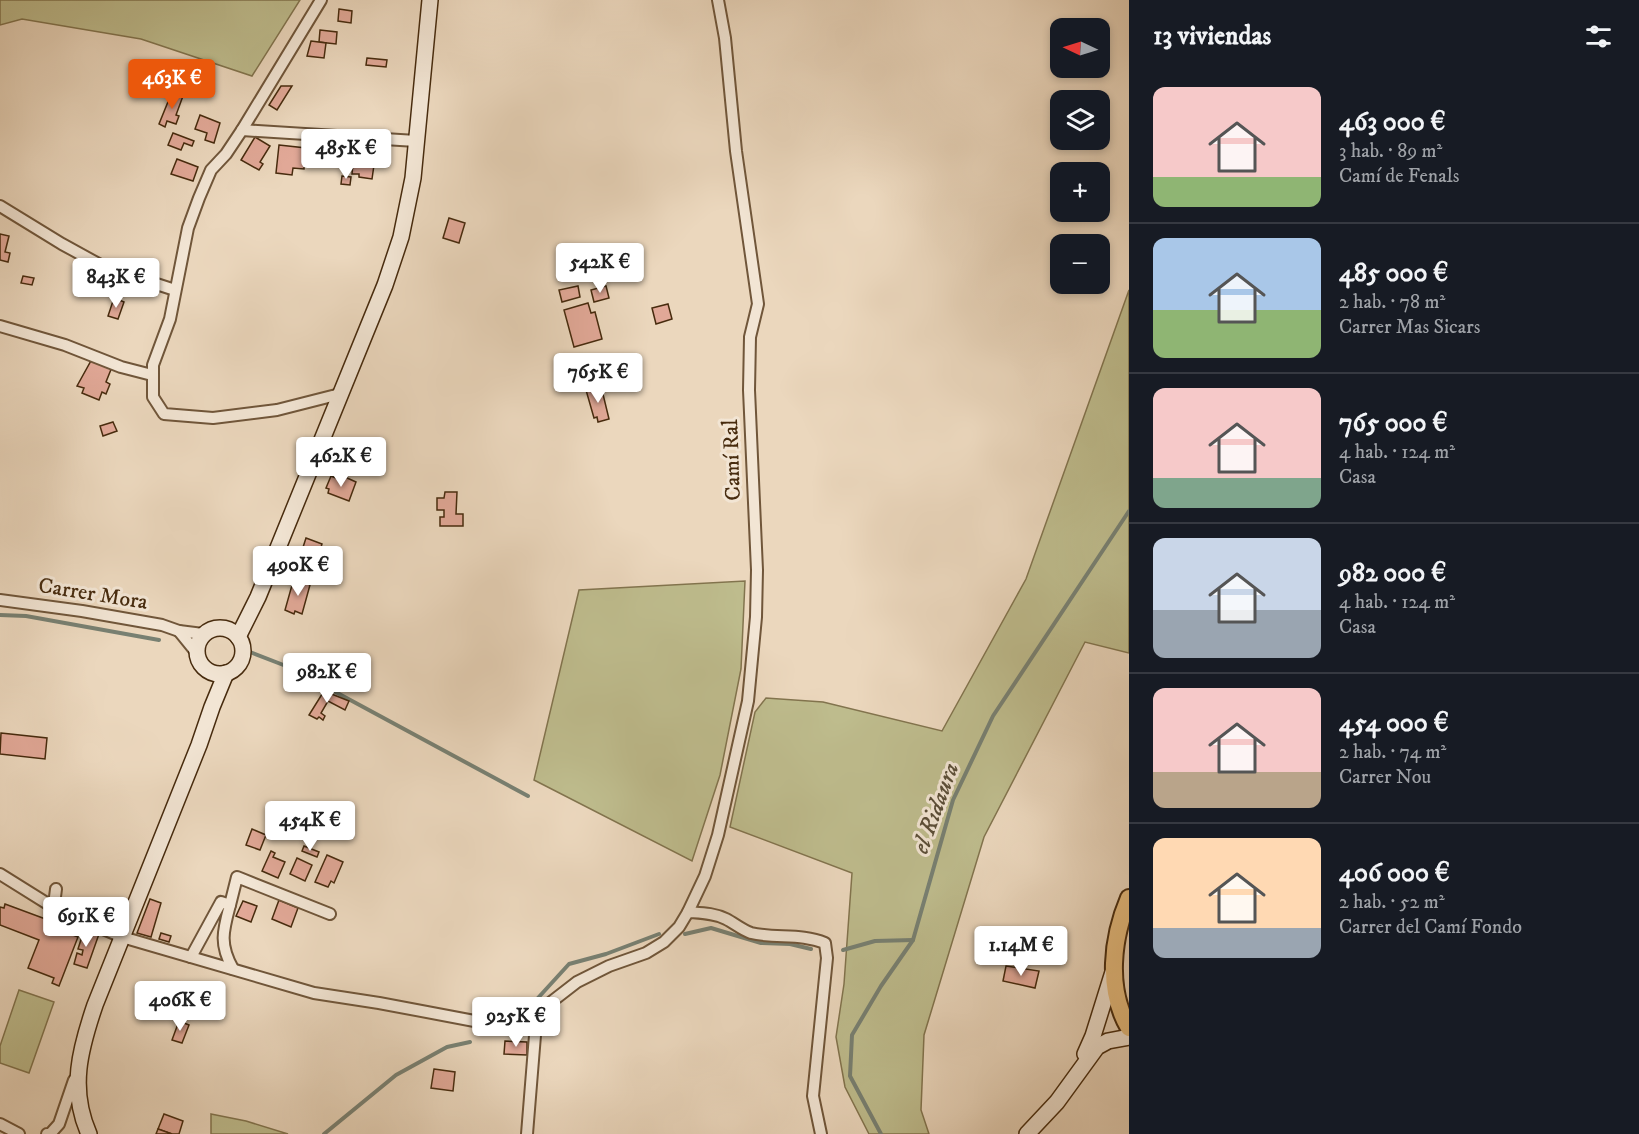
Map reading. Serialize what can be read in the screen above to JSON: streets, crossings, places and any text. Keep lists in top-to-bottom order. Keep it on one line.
{"streets":{"street":["Camí Ral","Carrer Mora"]},"water":["el Ridaura"],"north":"left","page":{"heading":"13 viviendas","map_buttons":["+","−"],"price":["463K €","485K €","542K €","843K €","765K €","462K €","490K €","982K €","454K €","691K €","1.14M €","406K €","925K €"],"list":[{"name":"463 000 €","note":"3 hab. · 89 m² · Camí de Fenals"},{"name":"485 000 €","note":"2 hab. · 78 m² · Carrer Mas Sicars"},{"name":"765 000 €","note":"4 hab. · 124 m² · Casa"},{"name":"982 000 €","note":"4 hab. · 124 m² · Casa"},{"name":"454 000 €","note":"2 hab. · 74 m² · Carrer Nou"},{"name":"406 000 €","note":"2 hab. · 52 m² · Carrer del Camí Fondo"}]}}
